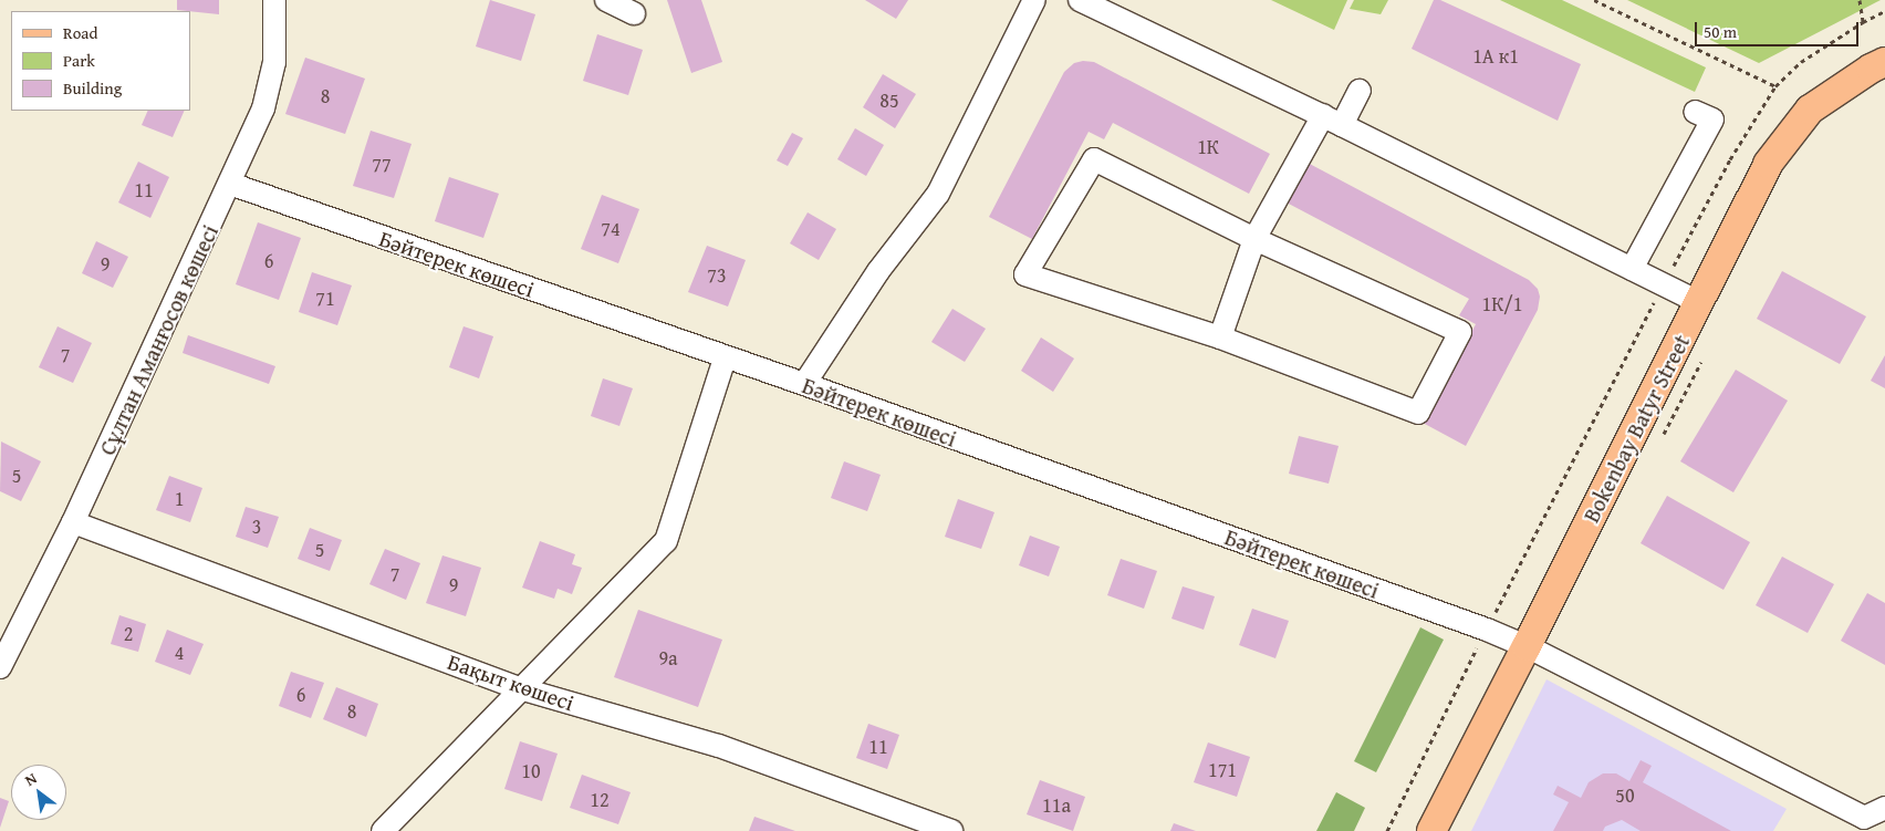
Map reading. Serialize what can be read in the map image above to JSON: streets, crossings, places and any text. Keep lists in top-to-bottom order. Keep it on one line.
{"streets":{"main road":["Bokenbay Batyr Street"],"street":["Бәйтерек көшесі","Сұлтан Аманғосов көшесі","Бақыт көшесі"]},"crossings":[["Бәйтерек көшесі","Сұлтан Аманғосов көшесі"],["Бәйтерек көшесі","Bokenbay Batyr Street"],["Сұлтан Аманғосов көшесі","Бақыт көшесі"]],"house_numbers":["1А к1","8","85","1К","77","11","74","6","9","73","71","1К/1","7","5","1","3","5","7","9","2","4","9а","6","8","11","171","10","50","12","11а"],"legend":["Road","Park","Building"],"scale_bar":"50 m","north":"top left"}
